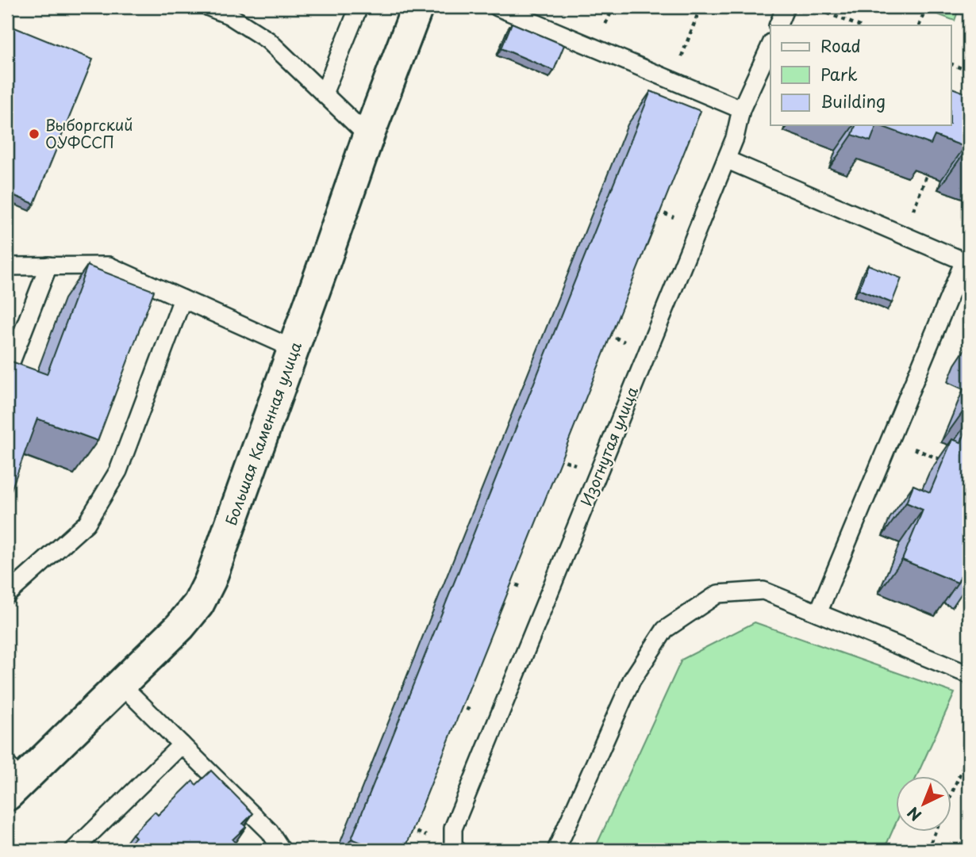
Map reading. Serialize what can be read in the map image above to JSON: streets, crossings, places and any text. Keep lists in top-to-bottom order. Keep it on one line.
{"streets":{"street":["Большая Каменная улица"],"lane":["Изогнутая улица"]},"places":["Выборгский ОУФССП"],"legend":["Road","Park","Building"],"north":"bottom left"}
